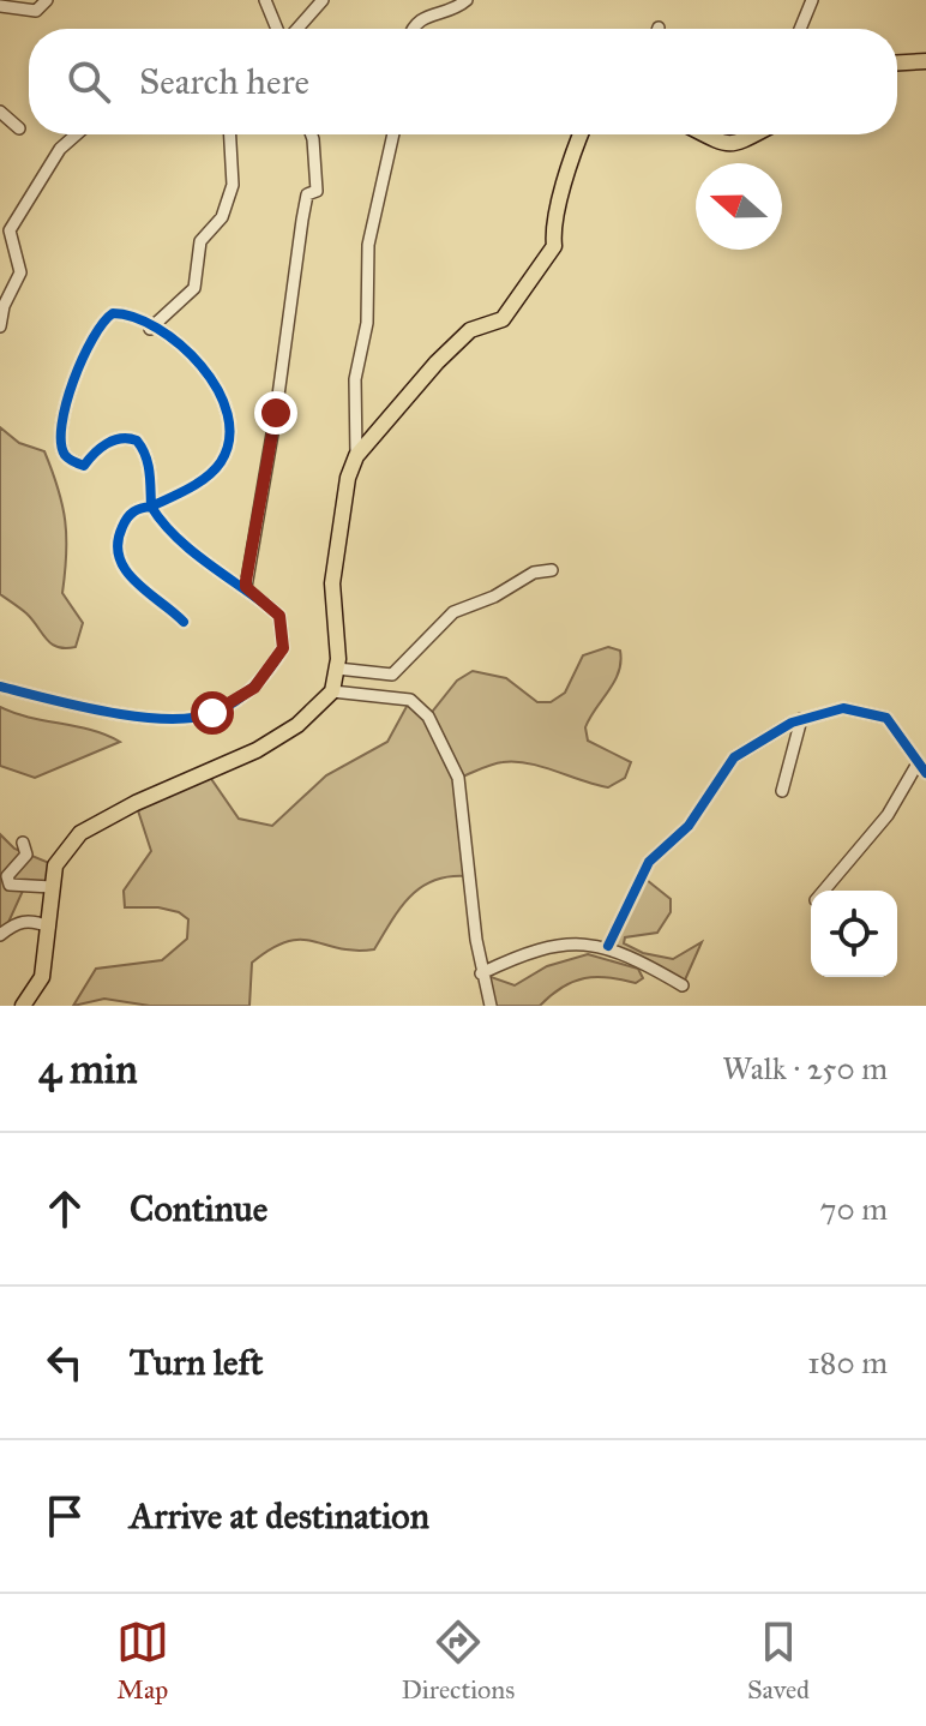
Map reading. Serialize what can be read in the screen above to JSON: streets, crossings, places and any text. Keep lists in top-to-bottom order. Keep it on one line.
{"north":"left","page":{"search":"Search here","heading":["4 min","Walk · 250 m"],"list":[["Continue","70 m"],["Turn left","180 m"],"Arrive at destination"],"nav":["Map","Directions","Saved"]}}
